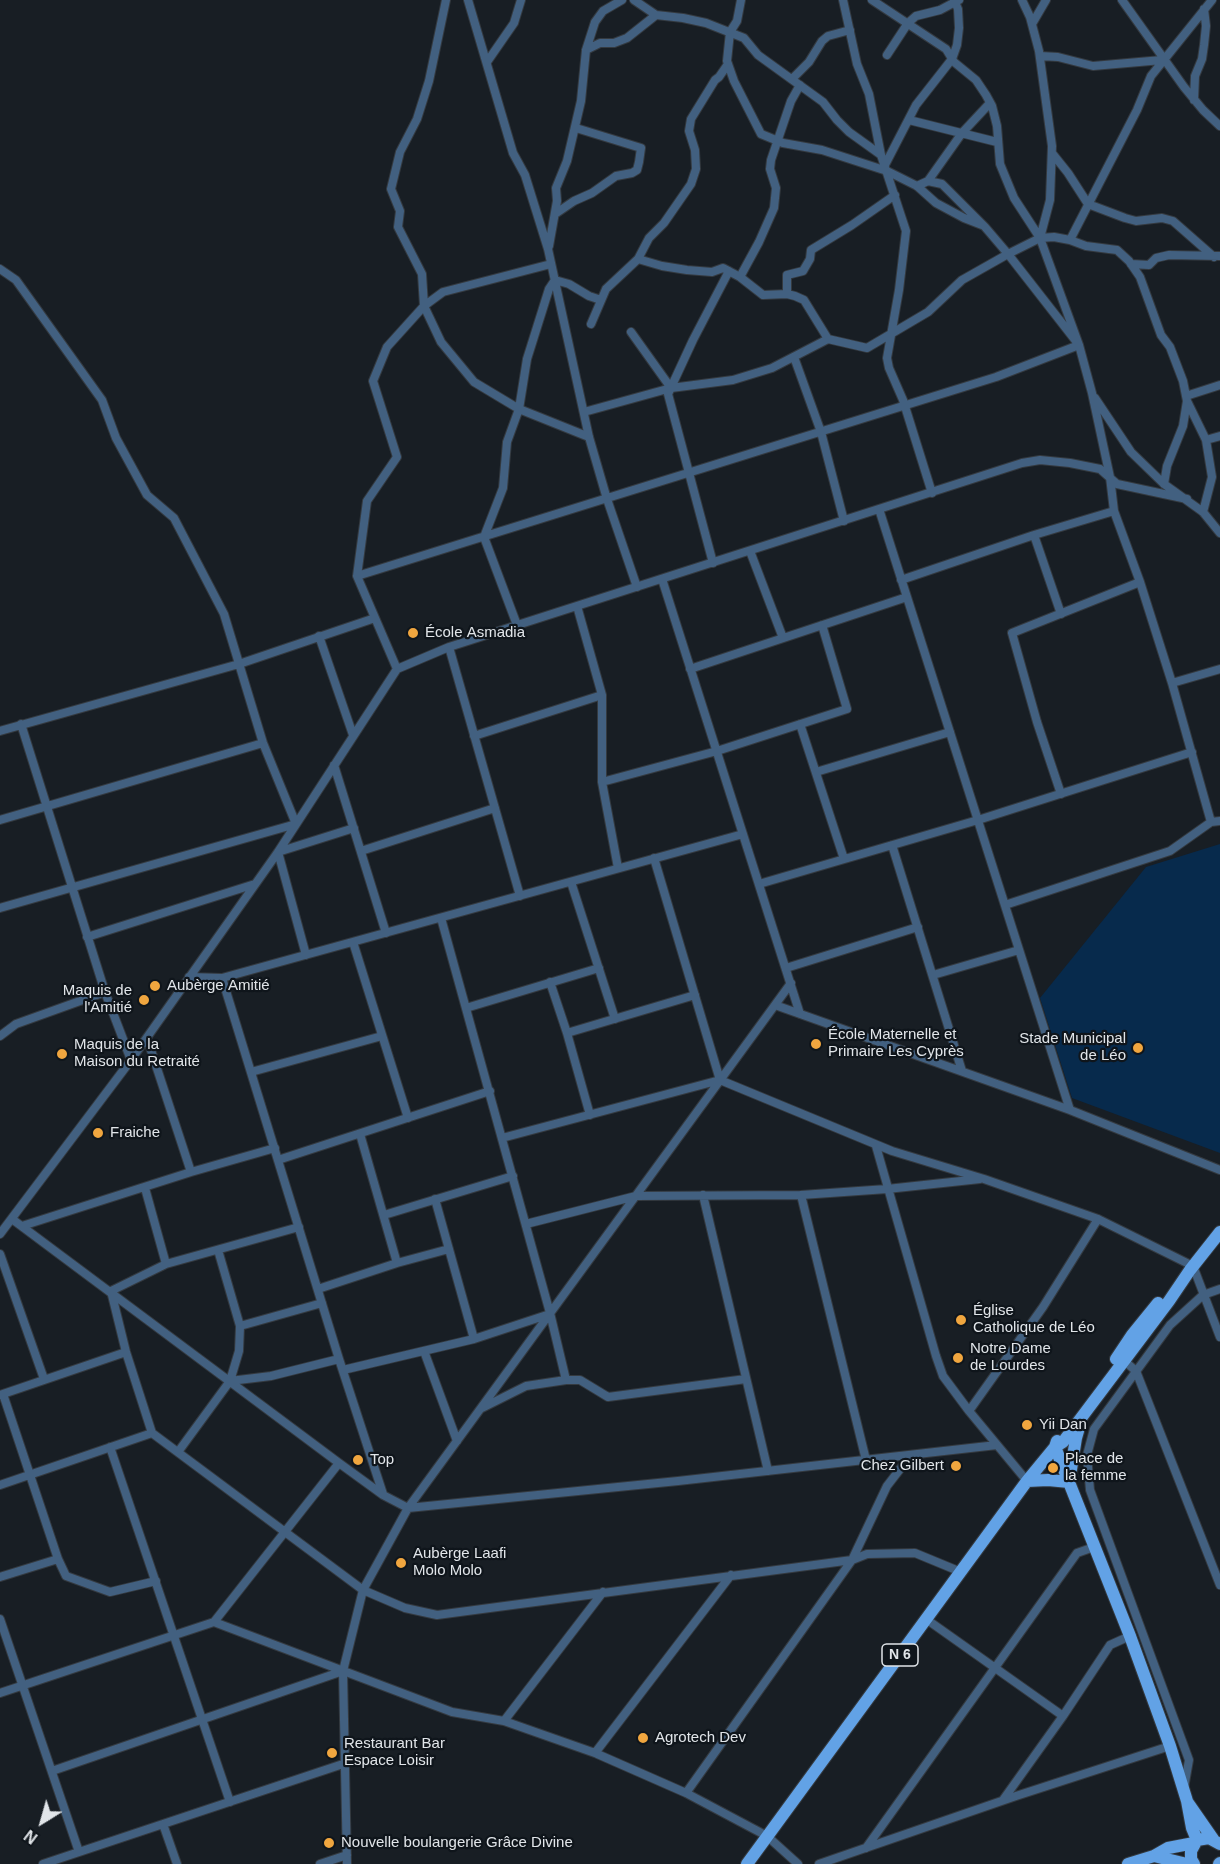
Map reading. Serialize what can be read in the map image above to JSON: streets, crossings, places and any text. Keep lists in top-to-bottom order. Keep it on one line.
{"streets":{"main road":["N 6"]},"places":["École Asmadia","Aubèrge Amitié","Maquis de l'Amitié","École Maternelle et Primaire Les Cyprès","Stade Municipal de Léo","Maquis de la Maison du Retraité","Fraiche","Église Catholique de Léo","Notre Dame de Lourdes","Yii Dan","Top","Chez Gilbert","Place de la femme","Aubèrge Laafi Molo Molo","Agrotech Dev","Restaurant Bar Espace Loisir","Nouvelle boulangerie Grâce Divine"],"north":"bottom left"}
